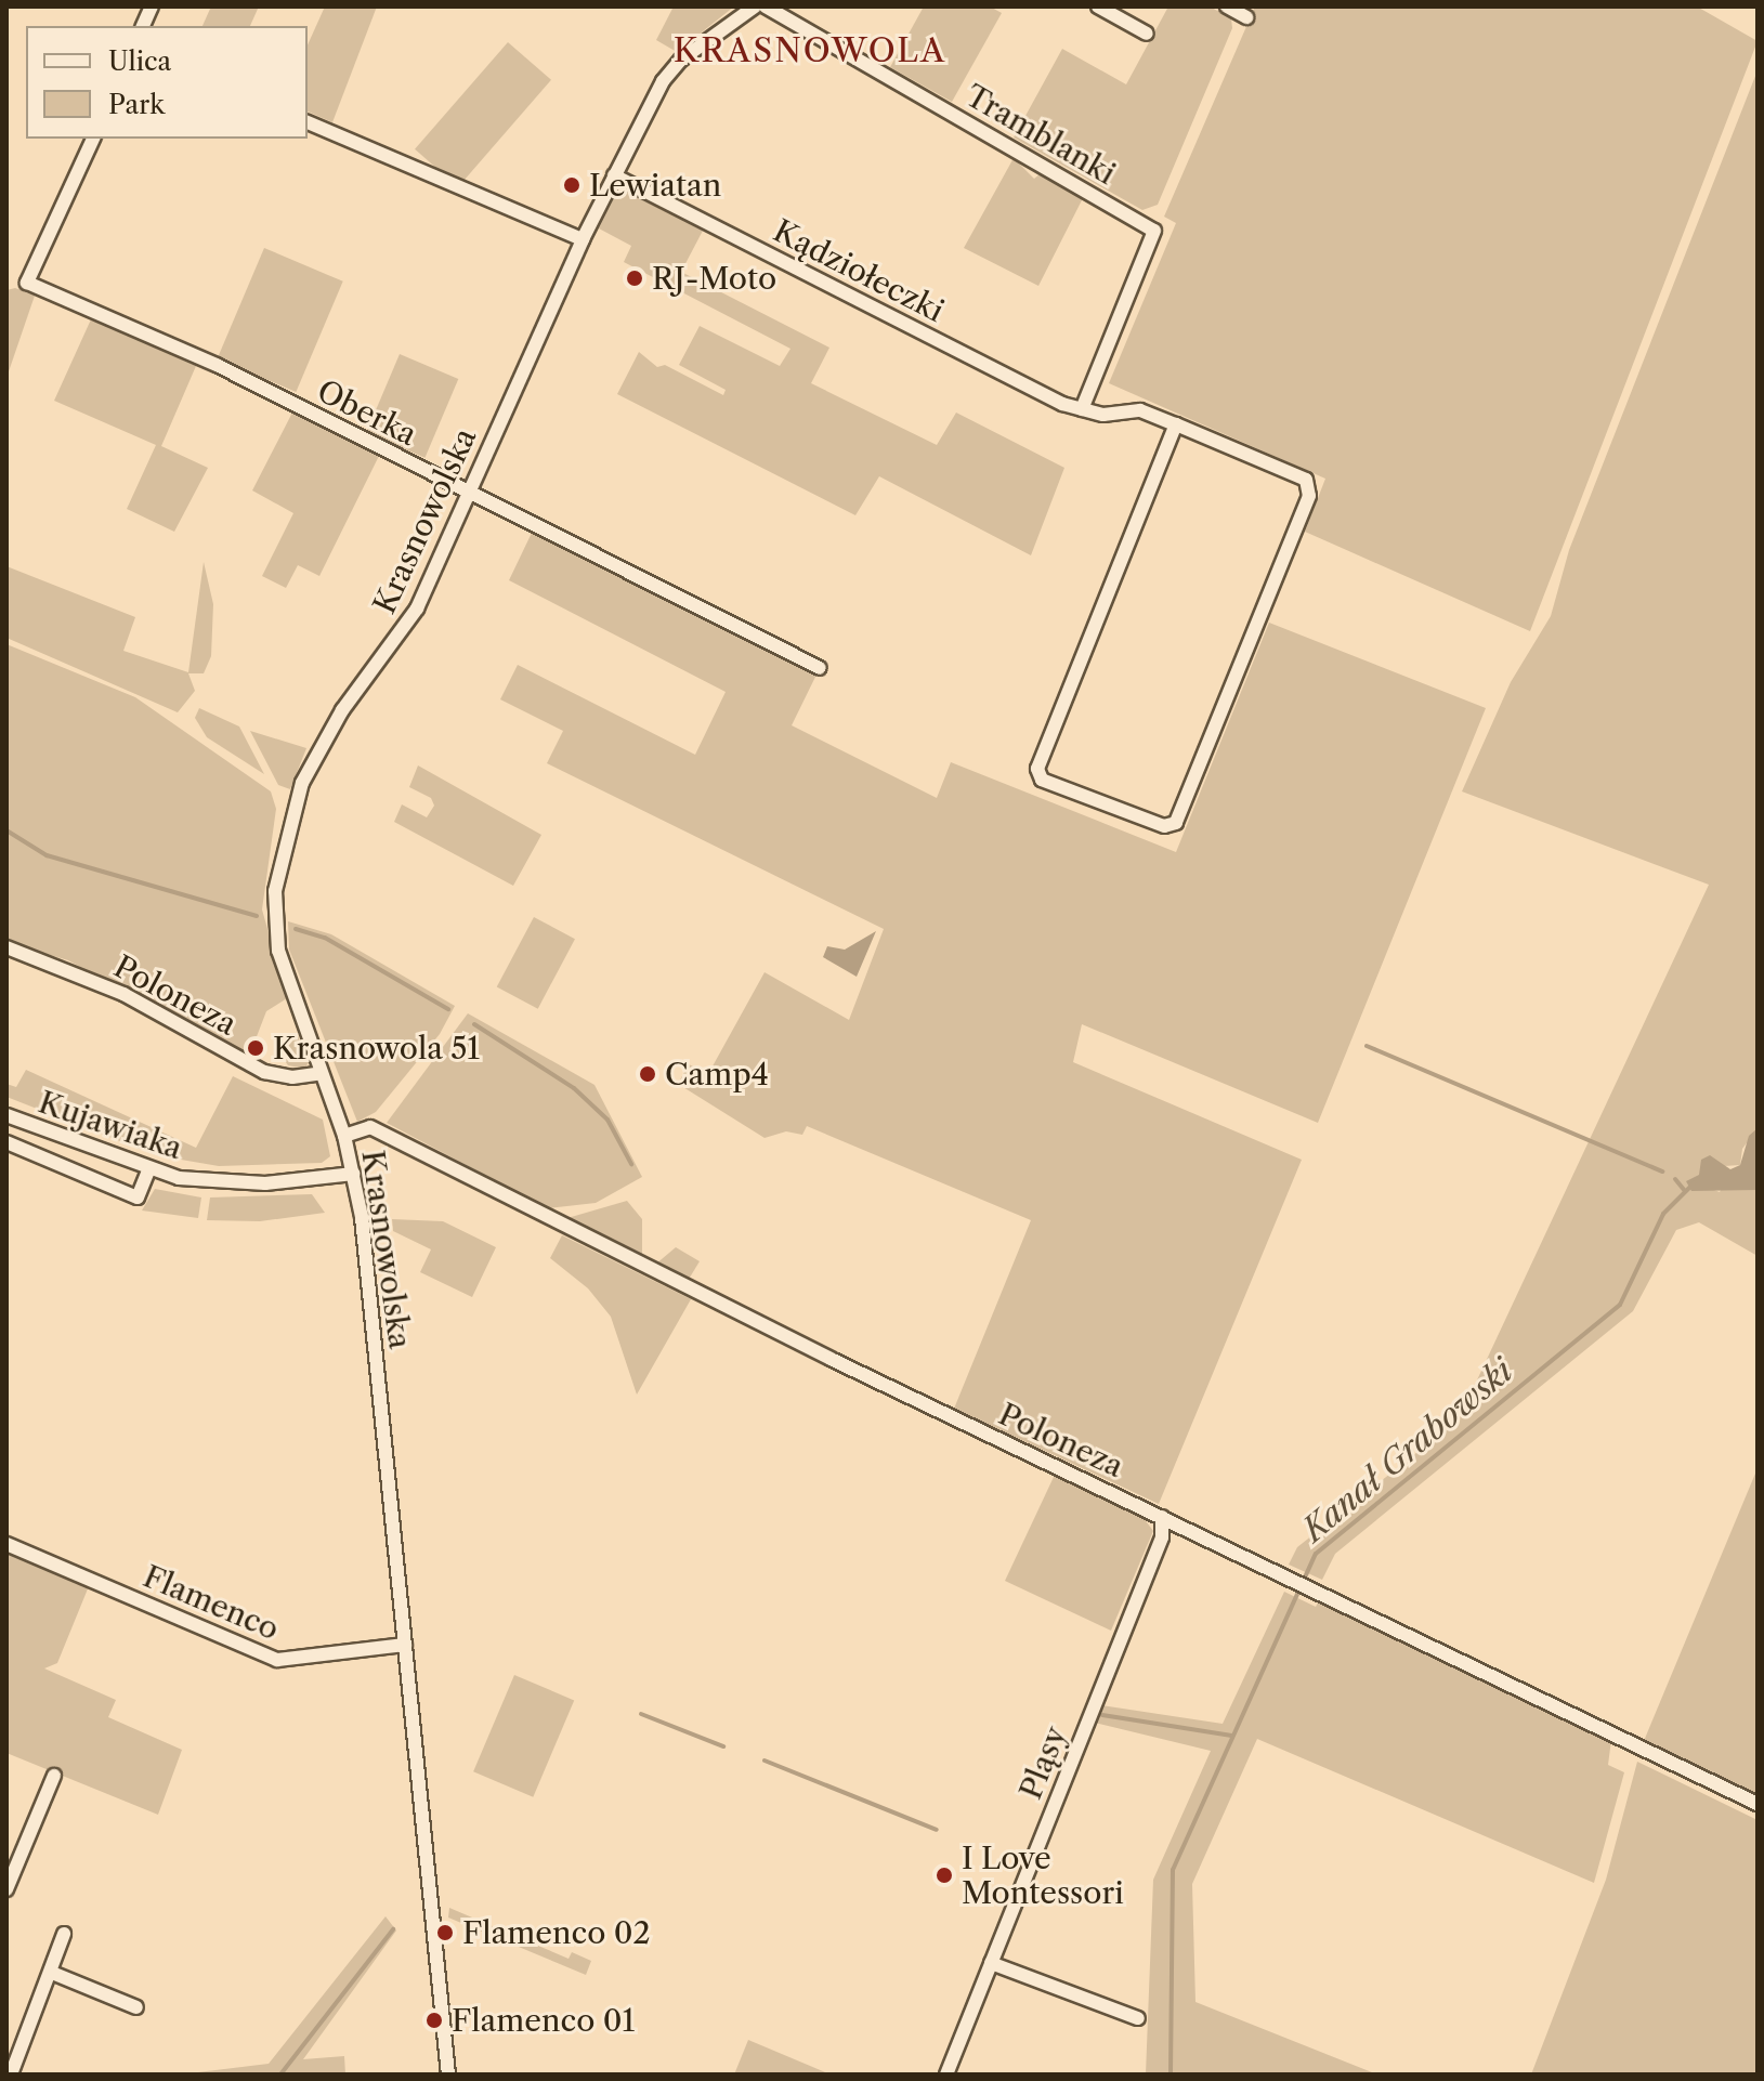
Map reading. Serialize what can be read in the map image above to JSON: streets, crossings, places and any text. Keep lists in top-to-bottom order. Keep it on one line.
{"streets":{"street":["Tramblanki","Kądziołeczki","Oberka","Krasnowolska","Poloneza","Kujawiaka","Flamenco","Pląsy"]},"crossings":[["Tramblanki","Kądziołeczki"],["Kądziołeczki","Krasnowolska"],["Oberka","Krasnowolska"],["Krasnowolska","Poloneza"],["Krasnowolska","Kujawiaka"],["Krasnowolska","Flamenco"],["Poloneza","Pląsy"]],"districts":["KRASNOWOLA"],"water":["Kanał Grabowski"],"places":["Lewiatan","RJ-Moto","Krasnowola 51","Camp4","I Love Montessori","Flamenco 02","Flamenco 01"],"legend":["Ulica","Park"]}
